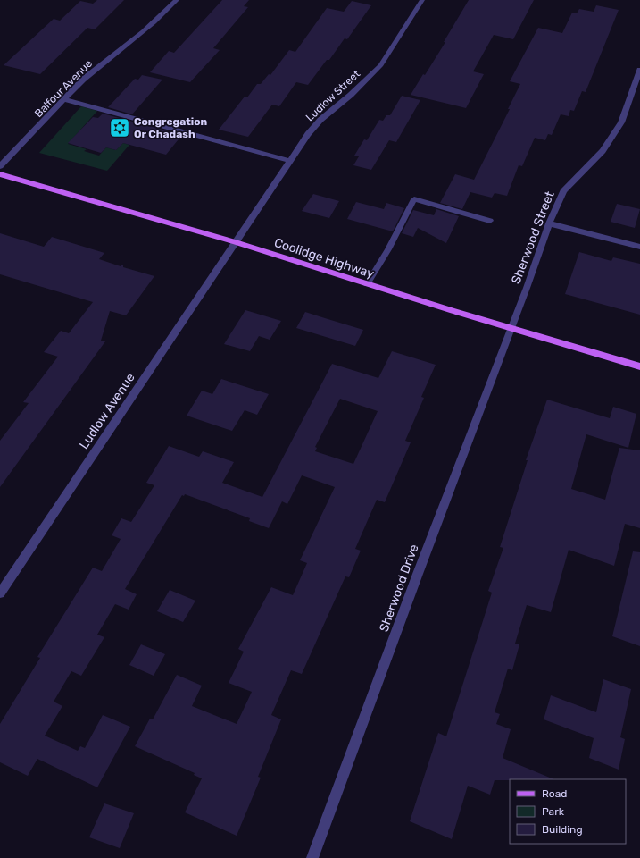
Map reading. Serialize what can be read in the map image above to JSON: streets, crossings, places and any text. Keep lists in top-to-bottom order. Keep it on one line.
{"streets":{"main road":["Coolidge Highway"],"street":["Balfour Avenue","Ludlow Street","Sherwood Street","Ludlow Avenue","Sherwood Drive"]},"crossings":[["Ludlow Street","Coolidge Highway"],["Ludlow Street","Ludlow Avenue"],["Sherwood Street","Coolidge Highway"],["Sherwood Street","Sherwood Drive"],["Coolidge Highway","Ludlow Avenue"],["Coolidge Highway","Sherwood Drive"]],"places":{"synagogue":["Congregation Or Chadash"]},"legend":["Road","Park","Building"]}
